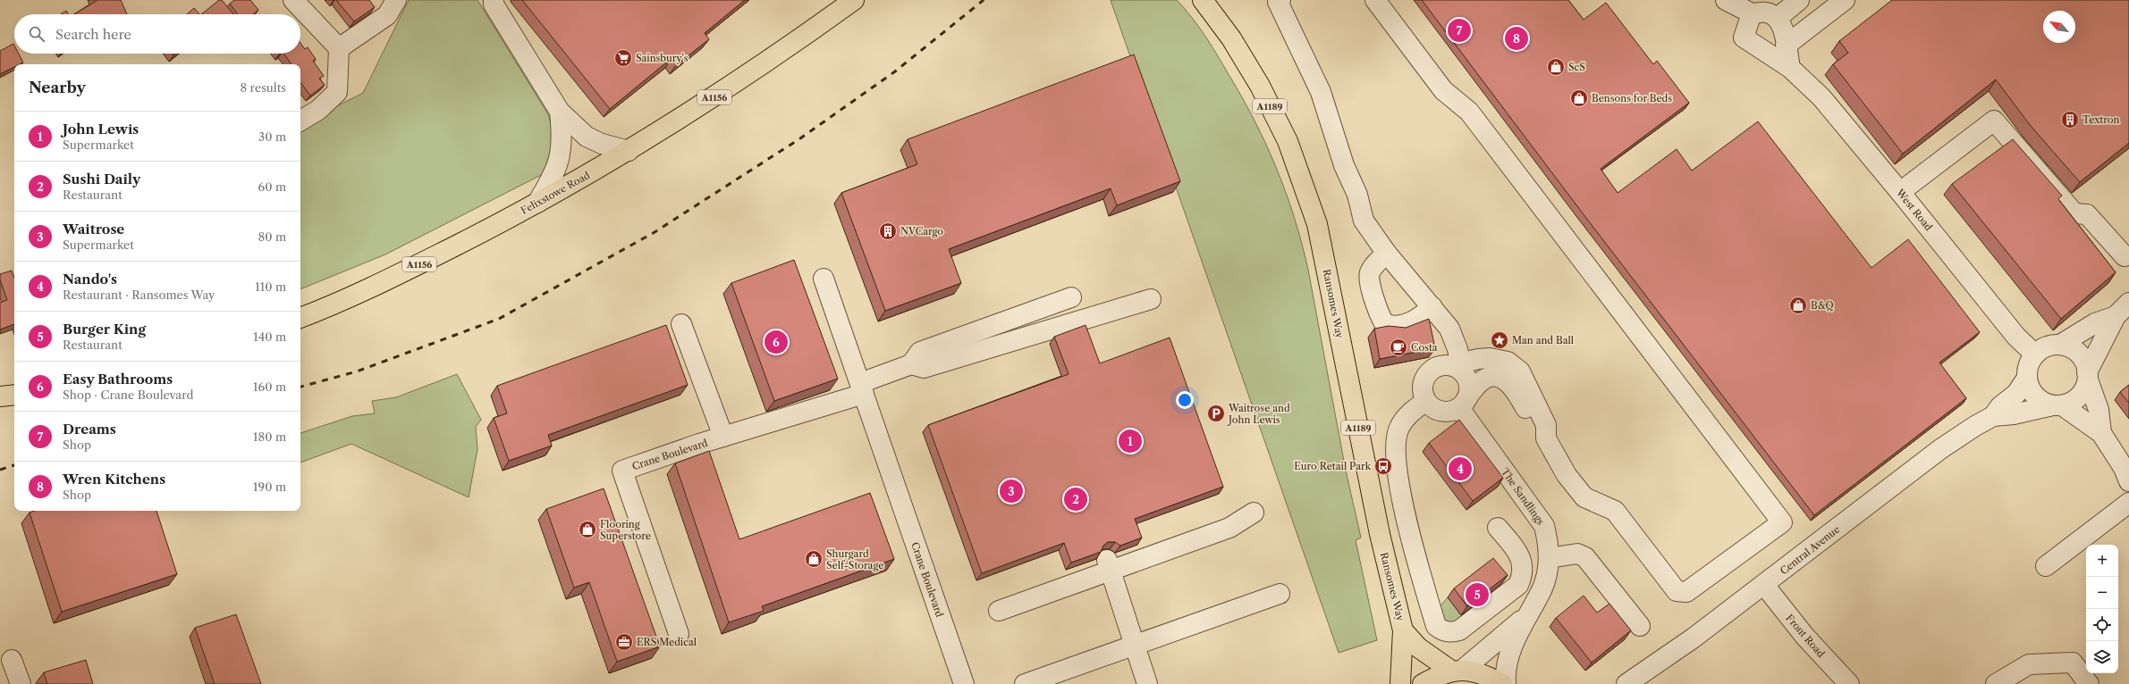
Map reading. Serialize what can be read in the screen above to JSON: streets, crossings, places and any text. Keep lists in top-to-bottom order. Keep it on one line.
{"streets":{"main road":["A1156","A1189","Felixstowe Road","Ransomes Way"],"street":["West Road","Crane Boulevard","The Sandlings","Central Avenue","Front Road"]},"crossings":[["West Road","Central Avenue"],["Central Avenue","Front Road"]],"places":{"supermarket":["Sainsbury's"],"shop":["ScS","Bensons for Beds","B&Q","Flooring Superstore","Shurgard Self-Storage"],"building":["Textron","NVCargo"],"place":["Man and Ball"],"cafe":["Costa"],"parking":["Waitrose and John Lewis"],"bus stop":["Euro Retail Park"],"office":["ERS Medical"]},"north":"top left","page":{"search":"Search here","pins":["7","8","6","1","4","3","2","5"],"heading":["Nearby","8 results"],"list":[{"mark":"1","name":"John Lewis","note":"Supermarket","value":"30 m"},{"mark":"2","name":"Sushi Daily","note":"Restaurant","value":"60 m"},{"mark":"3","name":"Waitrose","note":"Supermarket","value":"80 m"},{"mark":"4","name":"Nando's","note":"Restaurant · Ransomes Way","value":"110 m"},{"mark":"5","name":"Burger King","note":"Restaurant","value":"140 m"},{"mark":"6","name":"Easy Bathrooms","note":"Shop · Crane Boulevard","value":"160 m"},{"mark":"7","name":"Dreams","note":"Shop","value":"180 m"},{"mark":"8","name":"Wren Kitchens","note":"Shop","value":"190 m"}],"map_buttons":["+","−"]}}
